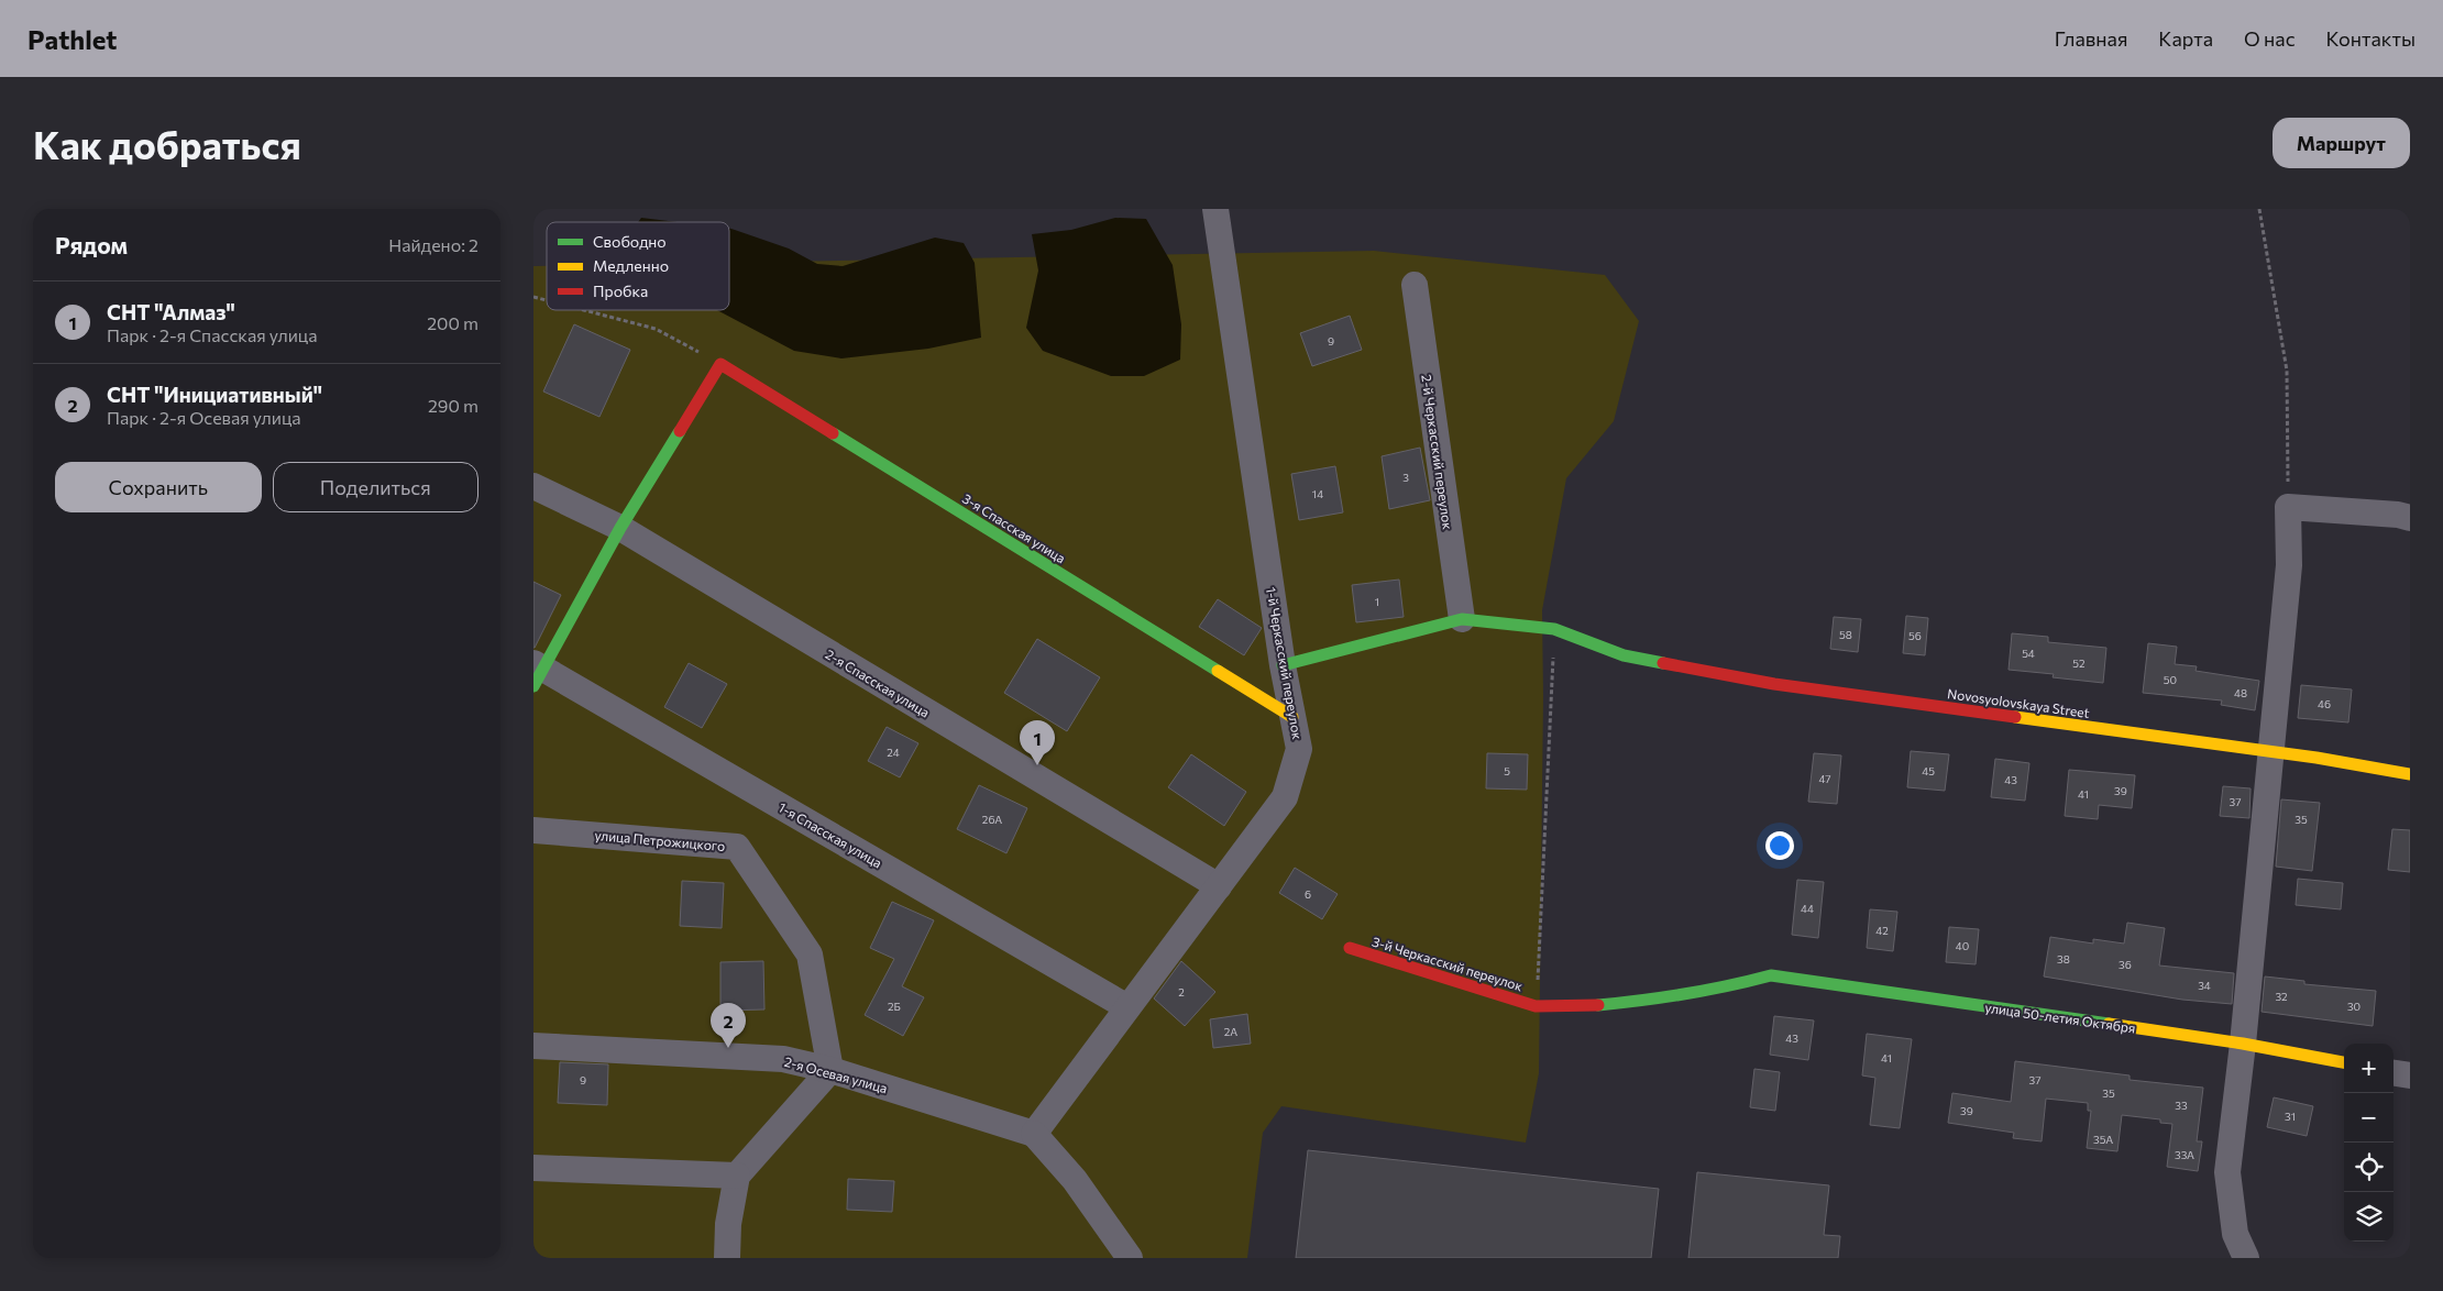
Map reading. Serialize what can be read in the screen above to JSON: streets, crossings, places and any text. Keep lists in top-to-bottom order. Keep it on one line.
{"streets":{"street":["2-й Черкасский переулок","3-я Спасская улица","1-й Черкасский переулок","2-я Спасская улица","Novosyolovskaya Street","1-я Спасская улица","улица Петрожицкого","3-й Черкасский переулок","улица 50-летия Октября","2-я Осевая улица"]},"crossings":[["2-й Черкасский переулок","Novosyolovskaya Street"],["3-я Спасская улица","1-й Черкасский переулок"],["1-й Черкасский переулок","2-я Спасская улица"],["1-й Черкасский переулок","1-я Спасская улица"],["1-й Черкасский переулок","2-я Осевая улица"],["улица Петрожицкого","2-я Осевая улица"],["3-й Черкасский переулок","улица 50-летия Октября"]],"house_numbers":["9","3","14","1","58","56","54","52","50","48","46","24","5","45","47","43","39","41","37","26А","35","6","44","42","40","38","36","34","2","32","2Б","30","2А","43","41","9","37","35","33","39","31","35А","33А"],"legend":["Свободно","Медленно","Пробка"],"page":{"header":"Pathlet","nav":["Главная","Карта","О нас","Контакты"],"buttons":["Маршрут",["Сохранить","Поделиться"]],"title":"Как добраться","heading":["Рядом","Найдено: 2"],"list":[{"mark":"1","name":"СНТ \"Алмаз\"","note":"Парк · 2-я Спасская улица","value":"200 m"},{"mark":"2","name":"СНТ \"Инициативный\"","note":"Парк · 2-я Осевая улица","value":"290 m"}],"pins":["1","2"],"map_buttons":["+","−"]}}
